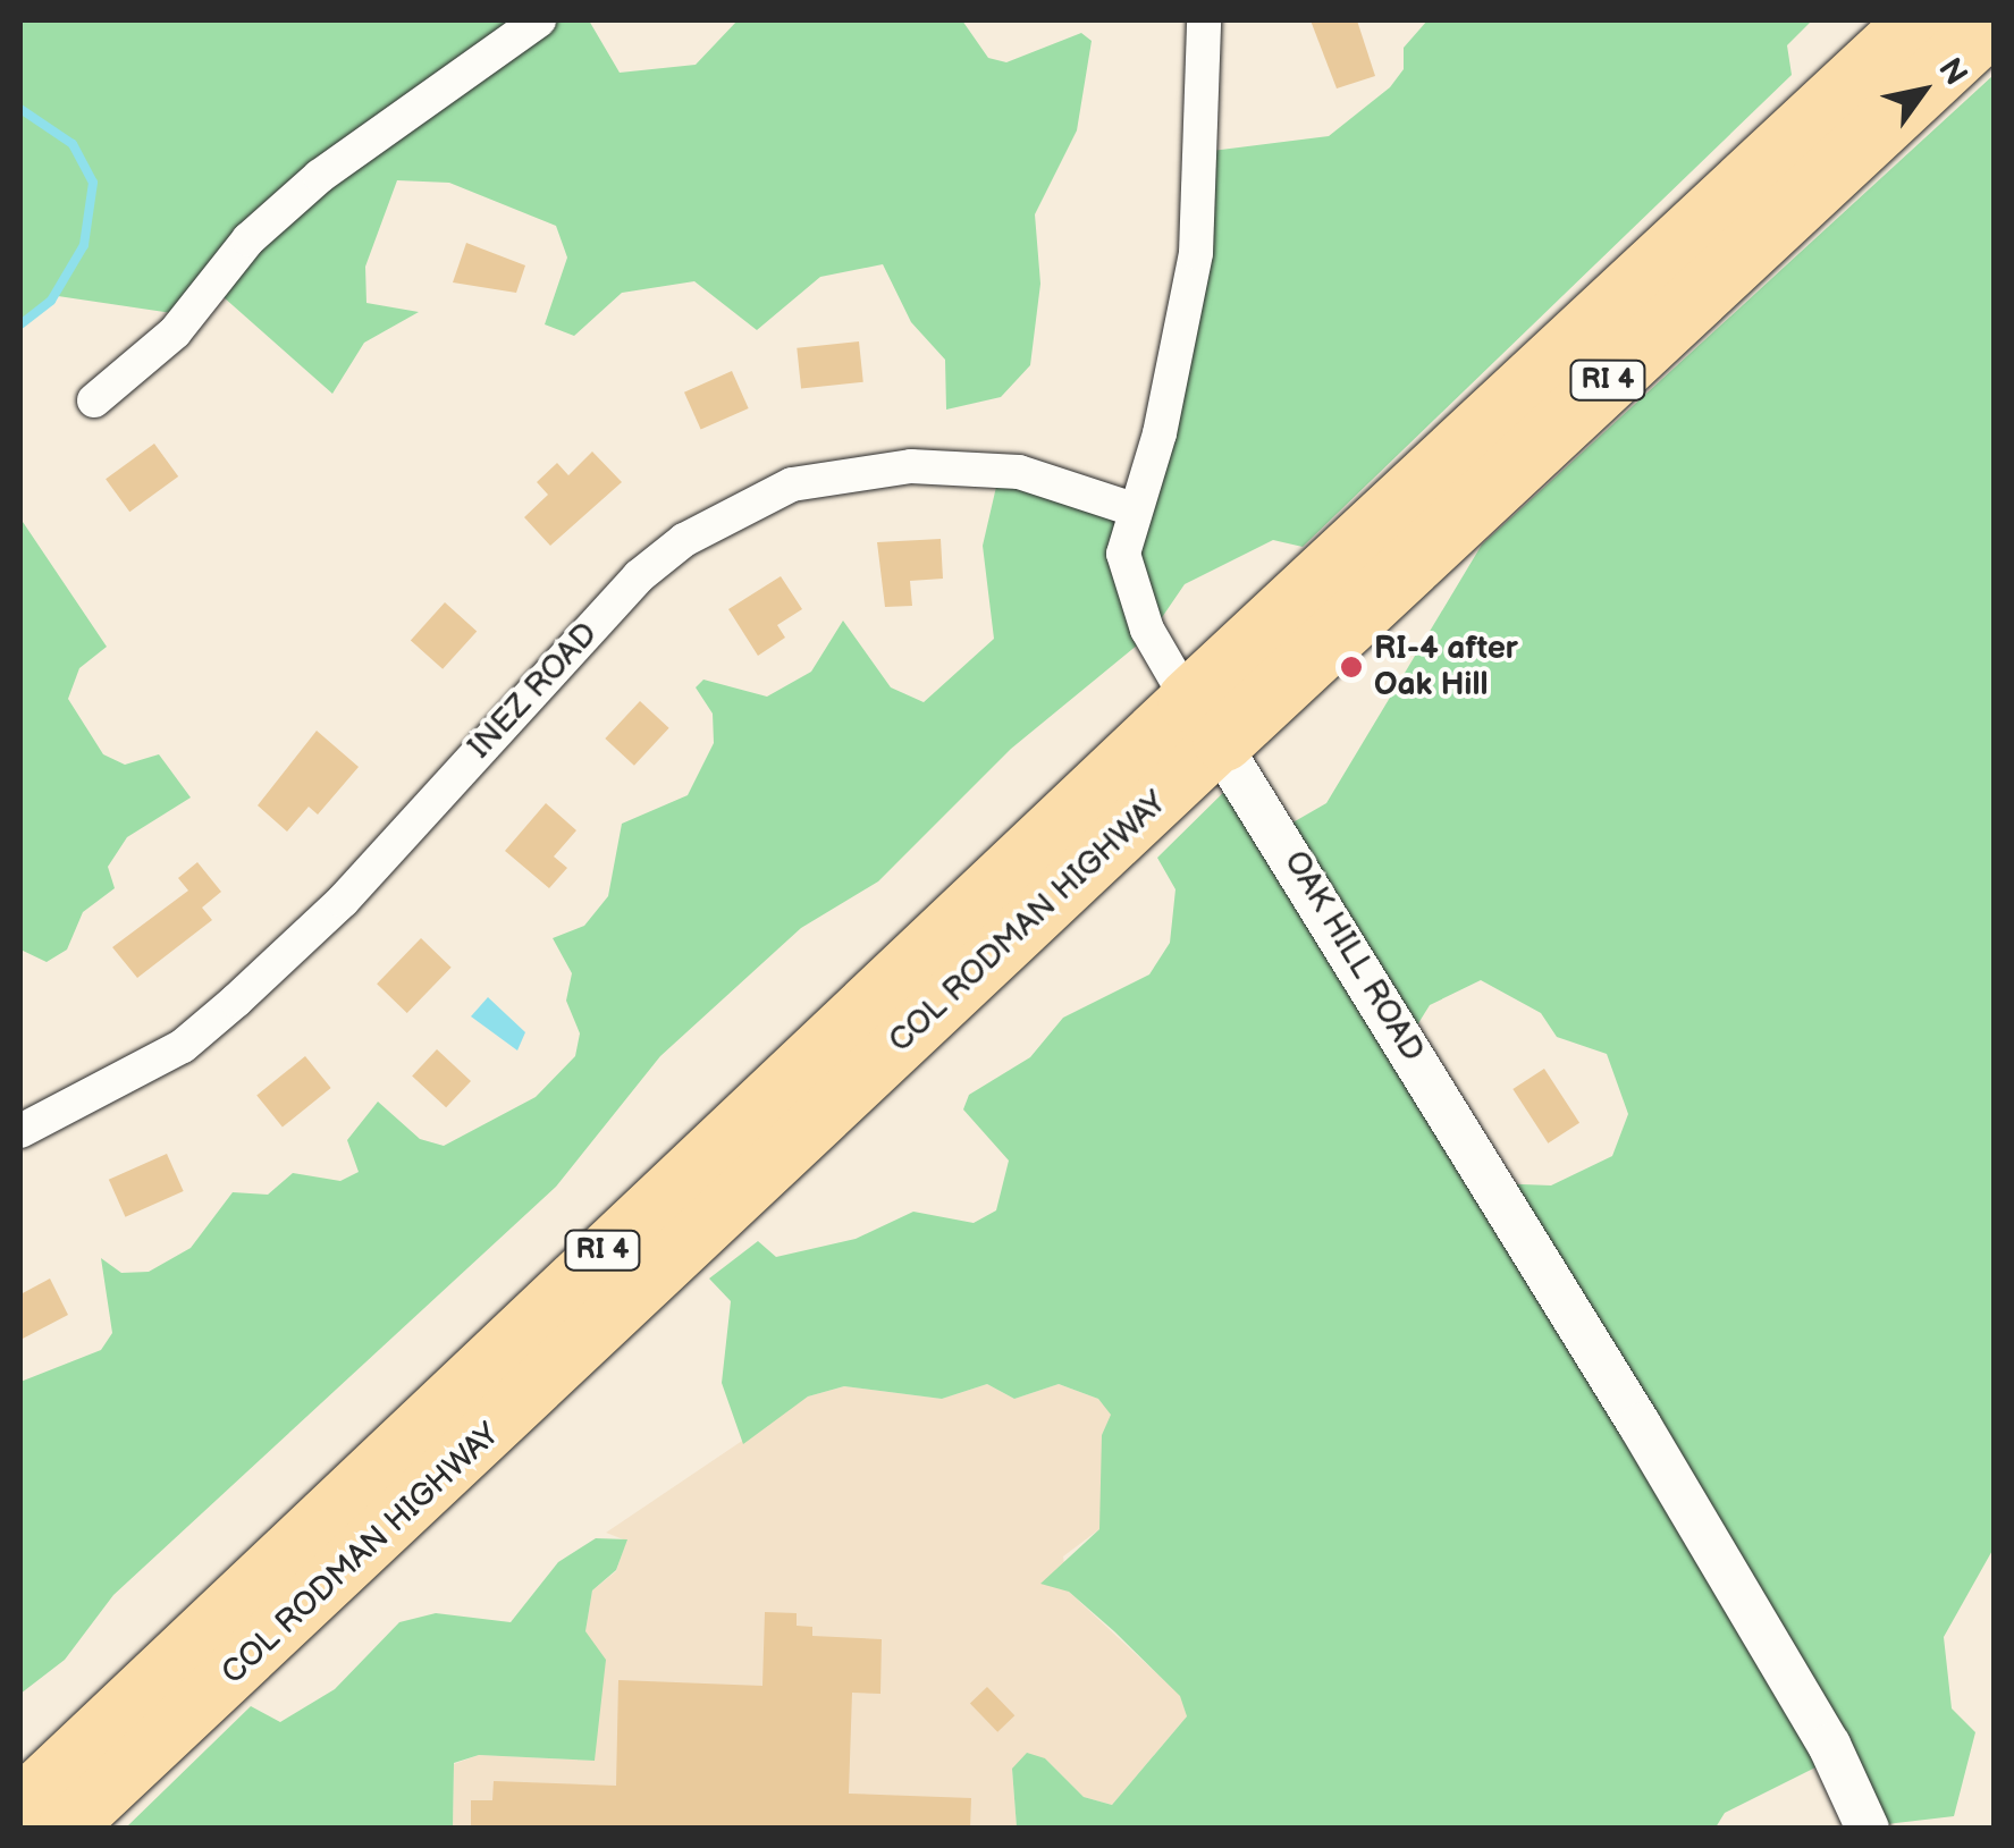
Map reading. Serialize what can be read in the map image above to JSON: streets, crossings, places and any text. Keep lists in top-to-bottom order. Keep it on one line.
{"streets":{"highway":["RI 4","COL RODMAN HIGHWAY"],"street":["INEZ ROAD","OAK HILL ROAD"]},"crossings":[["INEZ ROAD","OAK HILL ROAD"],["COL RODMAN HIGHWAY","OAK HILL ROAD"]],"places":["RI-4 after Oak Hill"],"north":"top right"}
